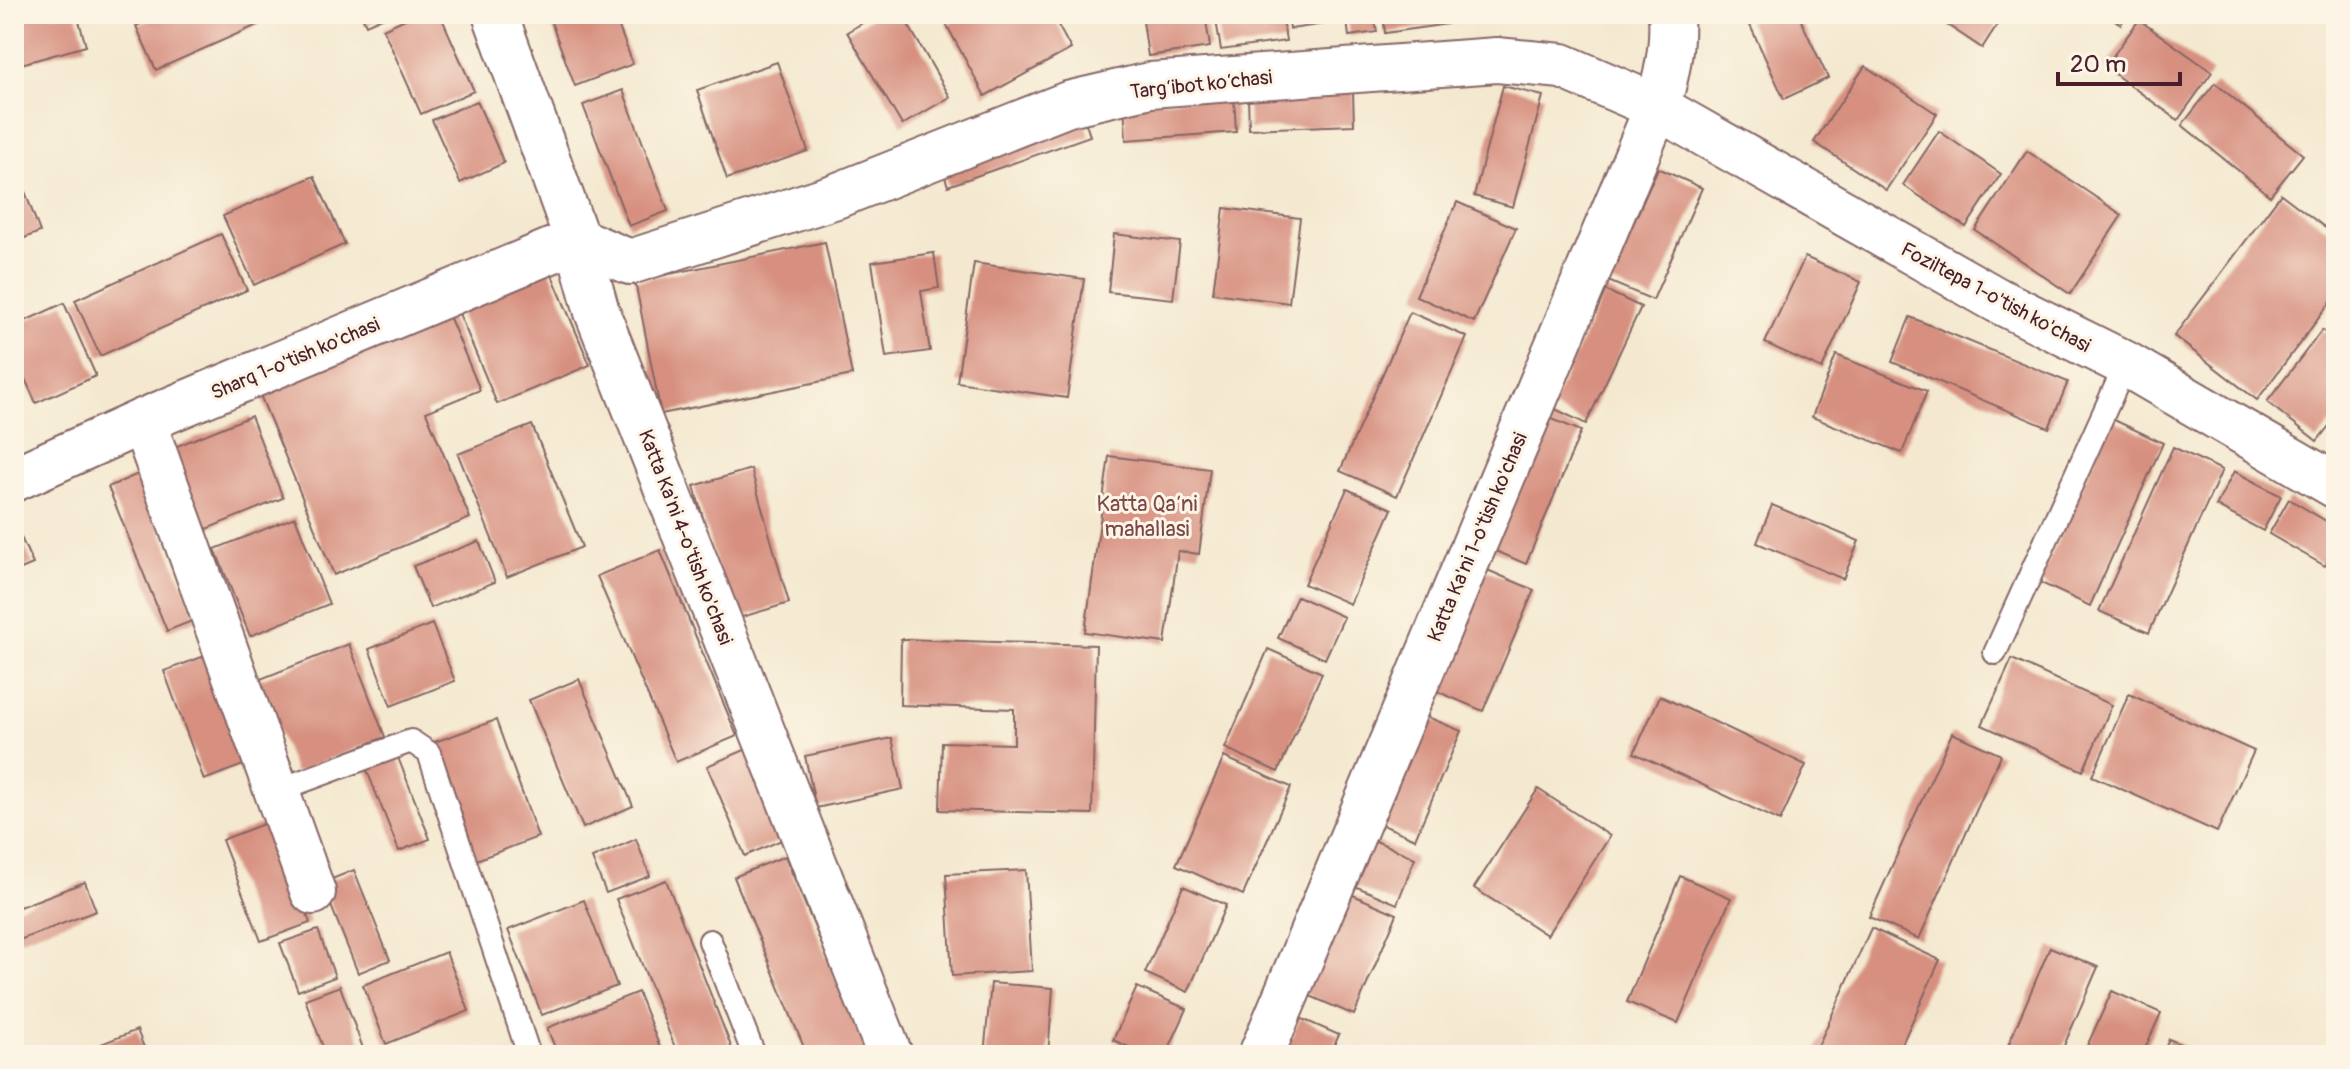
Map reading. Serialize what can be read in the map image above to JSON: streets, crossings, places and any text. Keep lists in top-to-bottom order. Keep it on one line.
{"streets":{"street":["Targ‘ibot ko‘chasi","Foziltepa 1-o'tish ko'chasi","Sharq 1-o'tish ko'chasi","Katta Ka'ni 4-o'tish ko'chasi","Katta Ka'ni 1-o'tish ko'chasi"]},"crossings":[["Targ‘ibot ko‘chasi","Foziltepa 1-o'tish ko'chasi"],["Targ‘ibot ko‘chasi","Sharq 1-o'tish ko'chasi"],["Targ‘ibot ko‘chasi","Katta Ka'ni 4-o'tish ko'chasi"],["Targ‘ibot ko‘chasi","Katta Ka'ni 1-o'tish ko'chasi"],["Foziltepa 1-o'tish ko'chasi","Katta Ka'ni 1-o'tish ko'chasi"],["Sharq 1-o'tish ko'chasi","Katta Ka'ni 4-o'tish ko'chasi"]],"districts":["Katta Qaʼni mahallasi"],"scale_bar":"20 m"}
